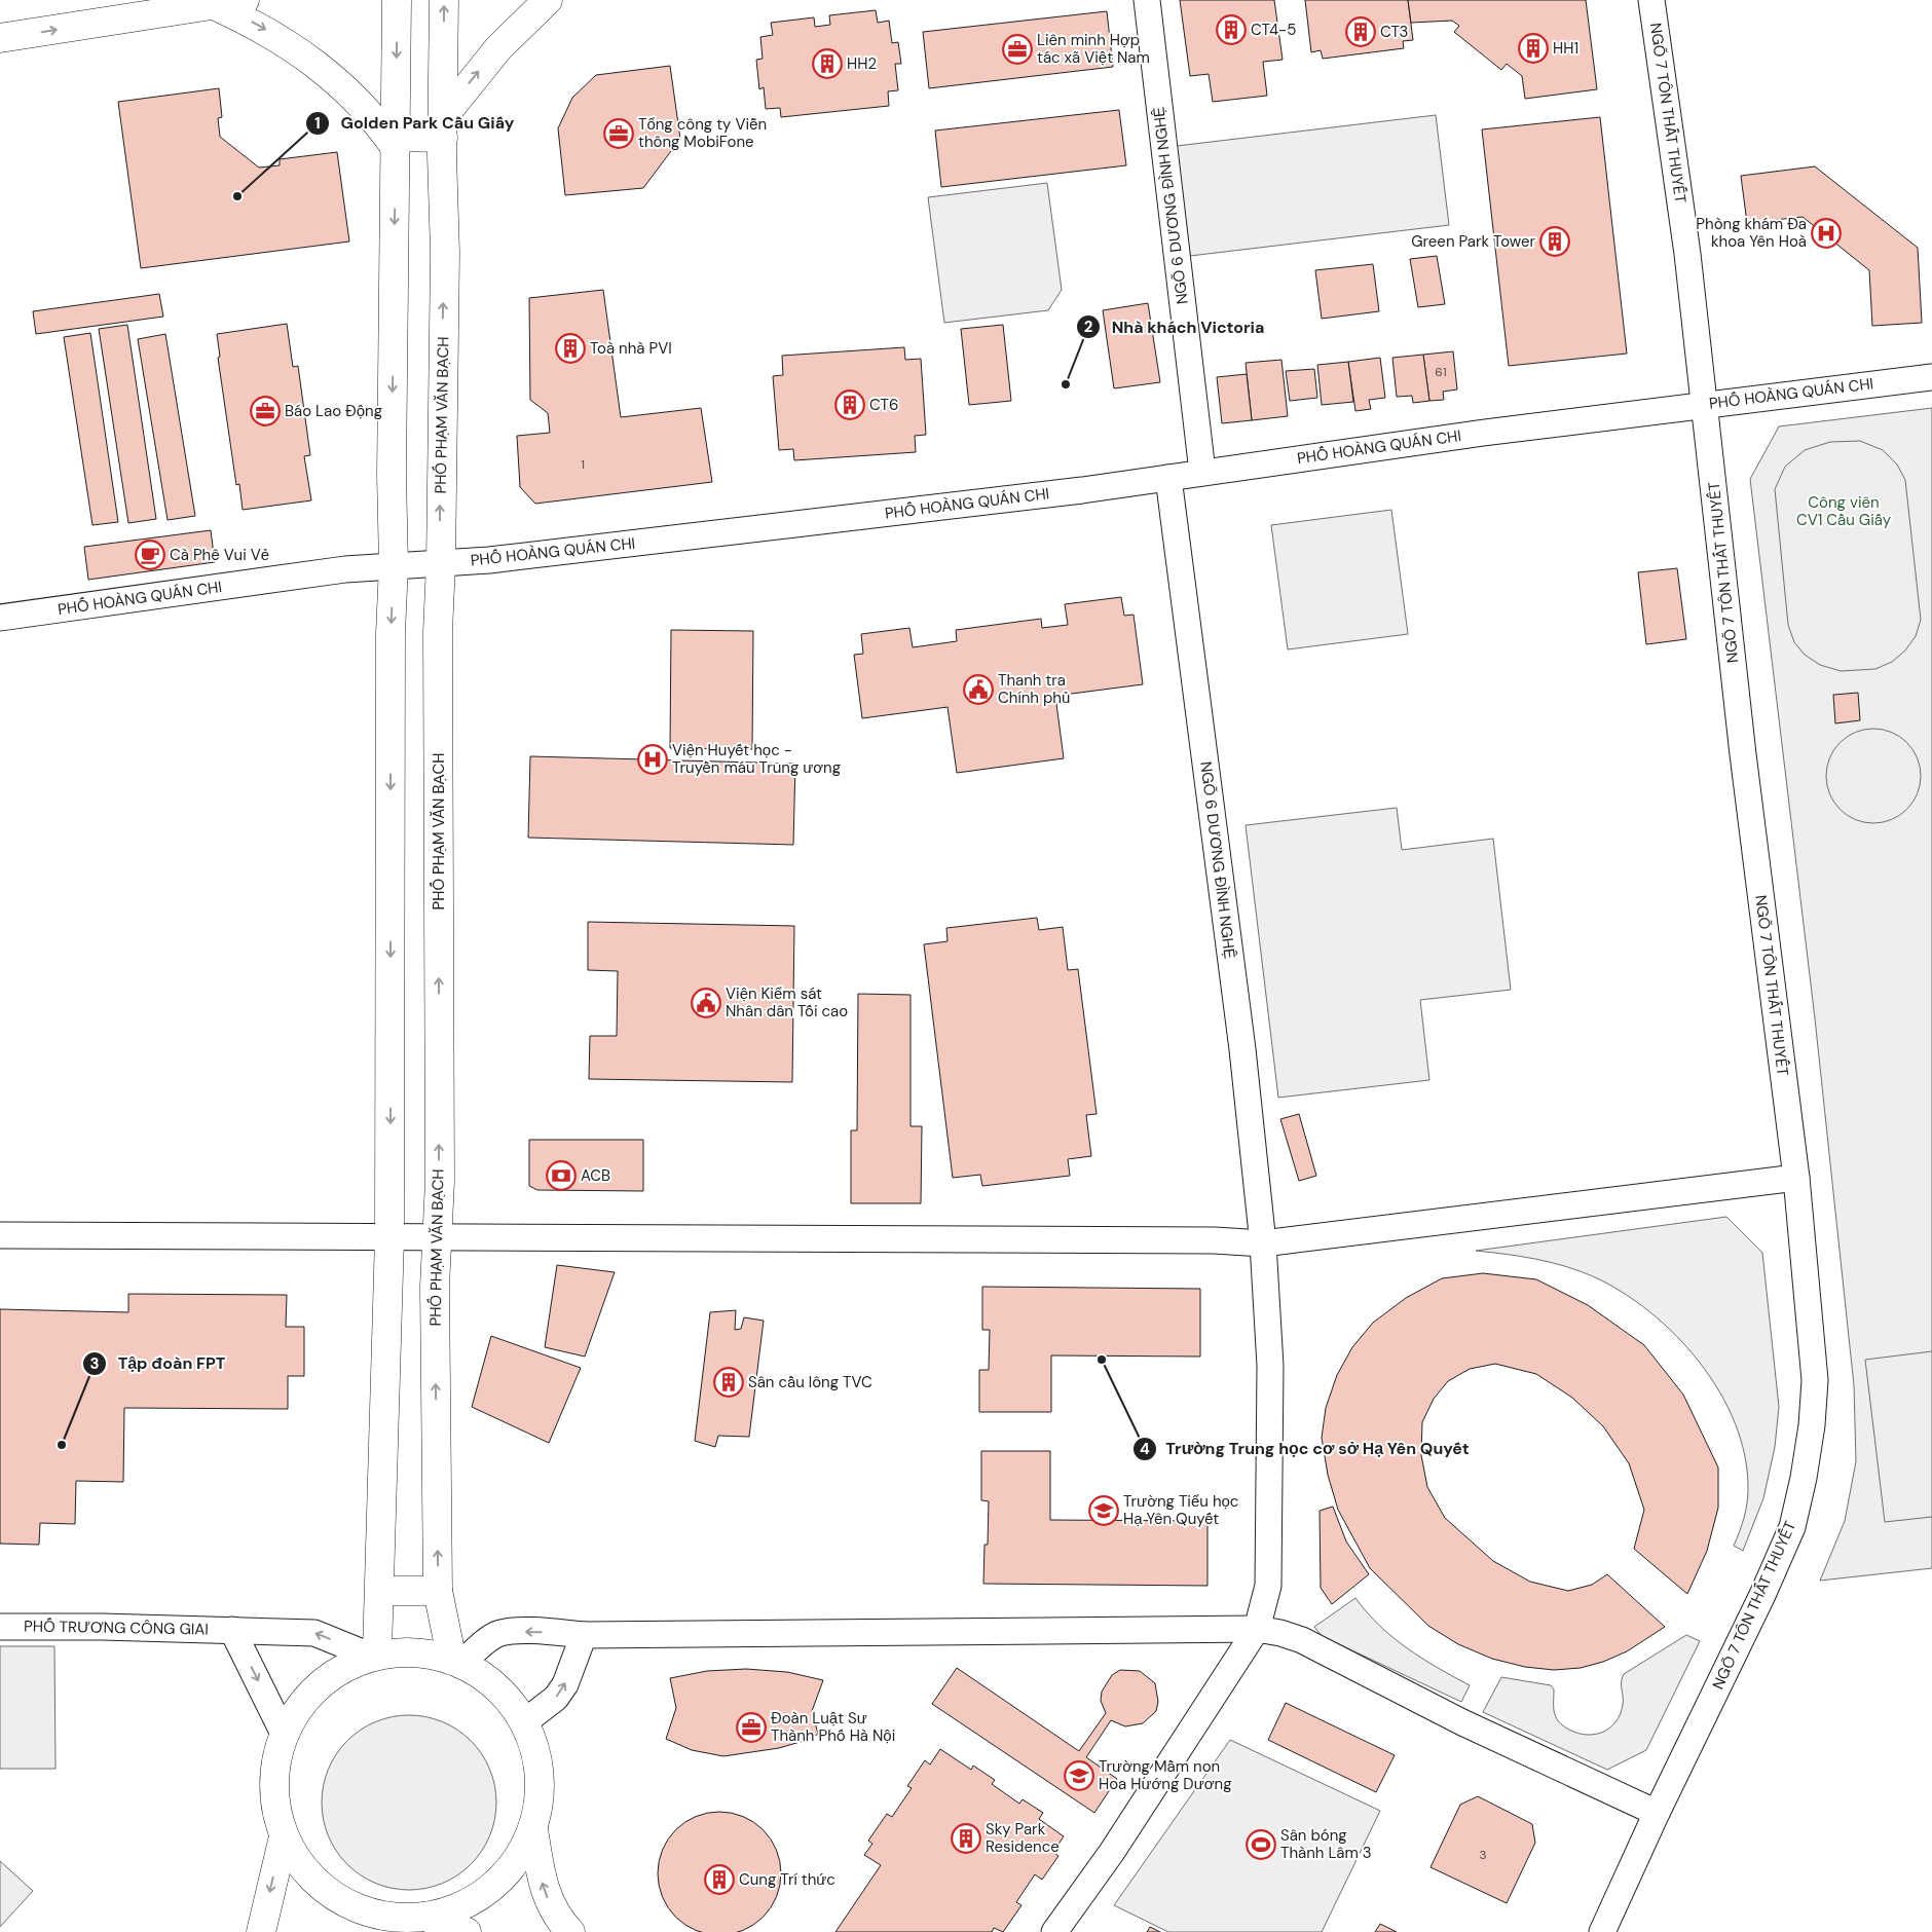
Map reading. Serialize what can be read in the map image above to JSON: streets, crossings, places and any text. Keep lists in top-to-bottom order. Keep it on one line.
{"streets":{"main road":["PHỐ PHẠM VĂN BẠCH"],"street":["NGÕ 7 TÔN THẤT THUYẾT","NGÕ 6 DƯƠNG ĐÌNH NGHỆ","PHỐ HOÀNG QUÁN CHI","PHỐ TRƯƠNG CÔNG GIAI"]},"crossings":[["NGÕ 7 TÔN THẤT THUYẾT","PHỐ HOÀNG QUÁN CHI"],["NGÕ 6 DƯƠNG ĐÌNH NGHỆ","PHỐ HOÀNG QUÁN CHI"],["PHỐ HOÀNG QUÁN CHI","PHỐ PHẠM VĂN BẠCH"]],"one_way":["PHỐ TRƯƠNG CÔNG GIAI"],"parks":["Công viên CV1 Cầu Giấy"],"places":{"building":["CT4-5","CT3","HH1","HH2","Green Park Tower","Toà nhà PVI","CT6","Sân cầu lông TVC","Sky Park Residence","Cung Trí thức"],"office":["Liên minh Hợp tác xã Việt Nam","Tổng công ty Viễn thông MobiFone","Báo Lao Động","Đoàn Luật Sư Thành Phố Hà Nội"],"other":["Golden Park Cầu Giấy","Nhà khách Victoria","Trường Trung học cơ sở Hạ Yên Quyết","Tập đoàn FPT"],"hospital":["Phòng khám Đa khoa Yên Hoà","Viện Huyết học - Truyền máu Trung ương"],"cafe":["Cà Phê Vui Vẻ"],"public building":["Thanh tra Chính phủ","Viện Kiểm sát Nhân dân Tối cao"],"bank":["ACB"],"school or university":["Trường Tiểu học Hạ Yên Quyết","Trường Mầm non Hoa Hướng Dương"],"sports":["Sân bóng Thành Lâm 3"]},"house_numbers":["61","1","3"]}
